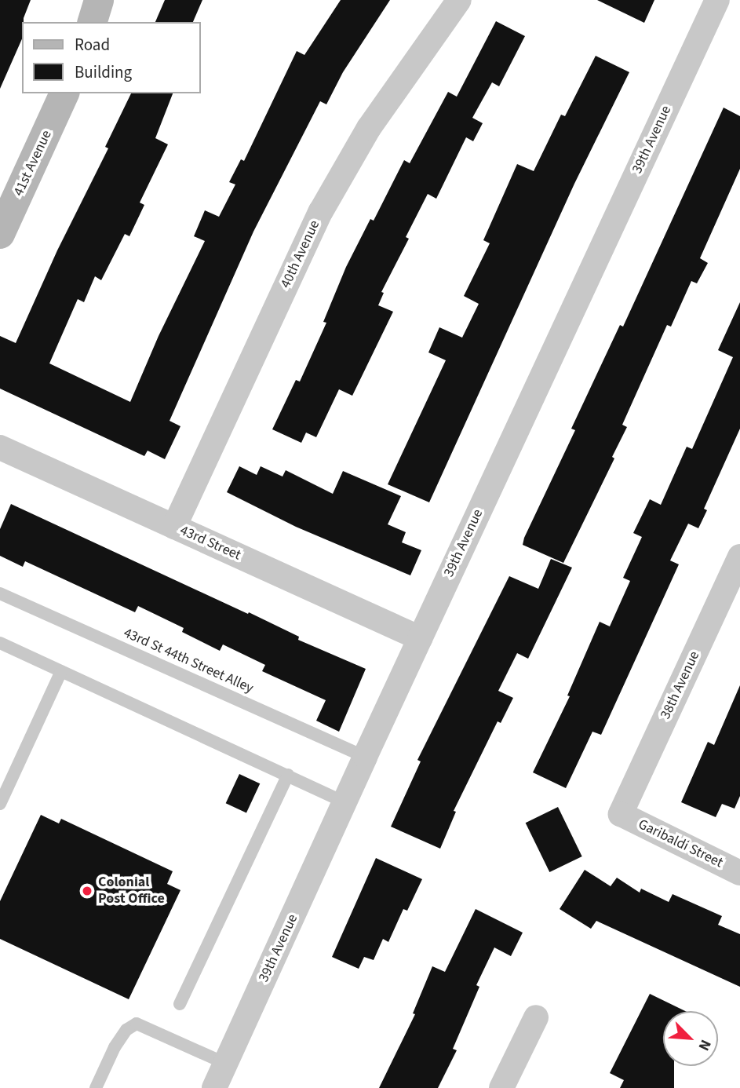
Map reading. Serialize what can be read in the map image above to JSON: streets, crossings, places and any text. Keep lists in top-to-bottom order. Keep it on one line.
{"streets":{"street":["39th Avenue","41st Avenue","40th Avenue","43rd Street","38th Avenue","Garibaldi Street"],"lane":["43rd St 44th Street Alley"]},"crossings":[["39th Avenue","43rd Street"],["39th Avenue","43rd St 44th Street Alley"],["40th Avenue","43rd Street"],["38th Avenue","Garibaldi Street"]],"places":["Colonial Post Office"],"legend":["Road","Building"],"north":"bottom right"}
